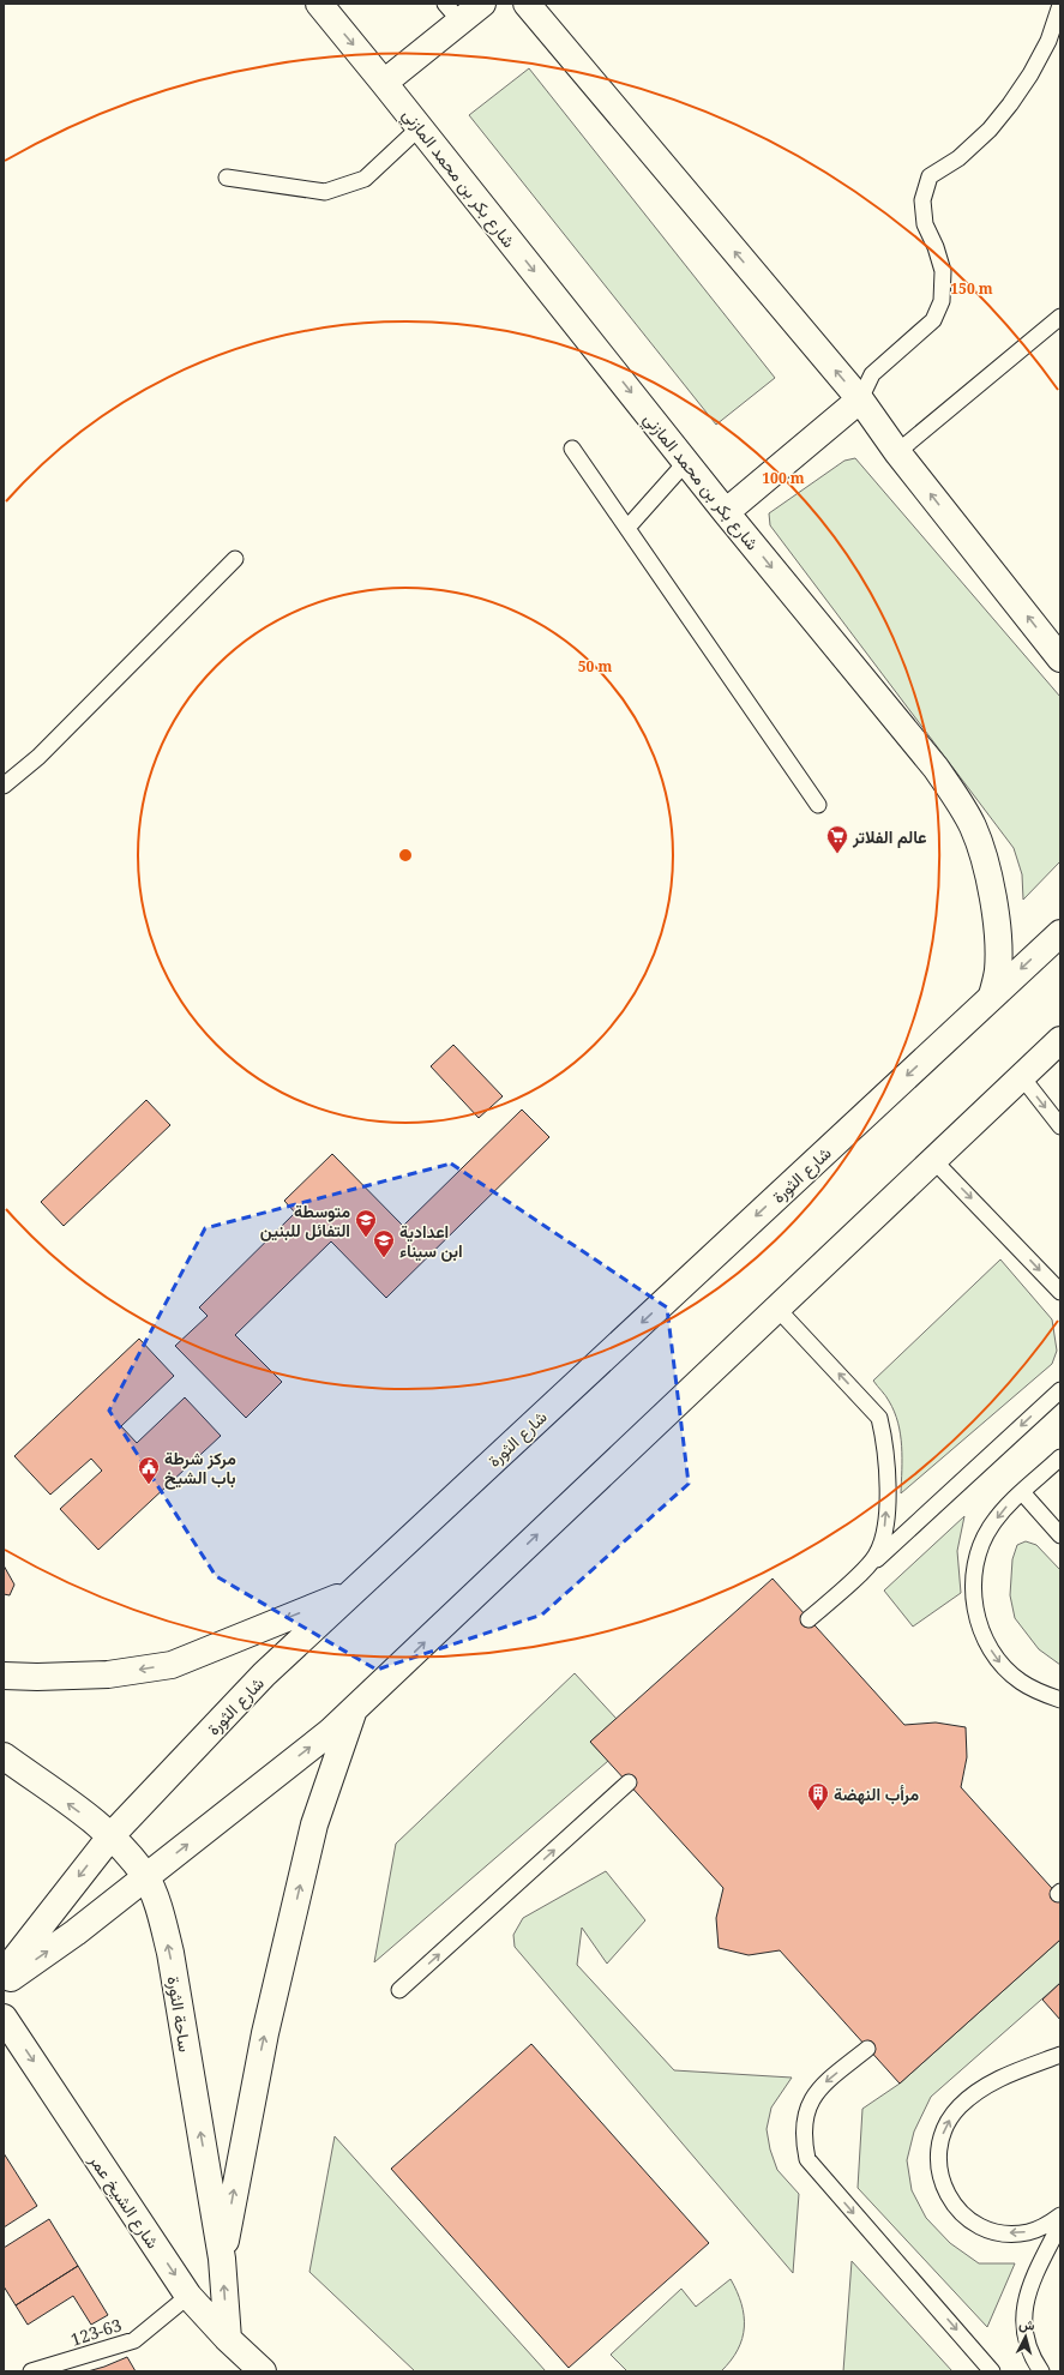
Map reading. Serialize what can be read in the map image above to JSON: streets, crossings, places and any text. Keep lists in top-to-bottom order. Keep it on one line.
{"streets":{"main road":["شارع بكر بن محمد المازني","شارع الثورة","ساحة الثورة","شارع الشيخ عمر"],"lane":["123-63"]},"crossings":[["شارع بكر بن محمد المازني","شارع الثورة"],["شارع الثورة","ساحة الثورة"],["ساحة الثورة","شارع الشيخ عمر"],["شارع الشيخ عمر","123-63"]],"one_way":["ساحة الثورة","شارع الشيخ عمر"],"places":{"supermarket":["عالم الفلاتر"],"school or university":["متوسطة التفائل للبنين","اعدادية ابن سيناء"],"public building":["مركز شرطة باب الشيخ"],"building":["مرأب النهضة"]},"north":"top","rings":["150 m","100 m","50 m"]}
